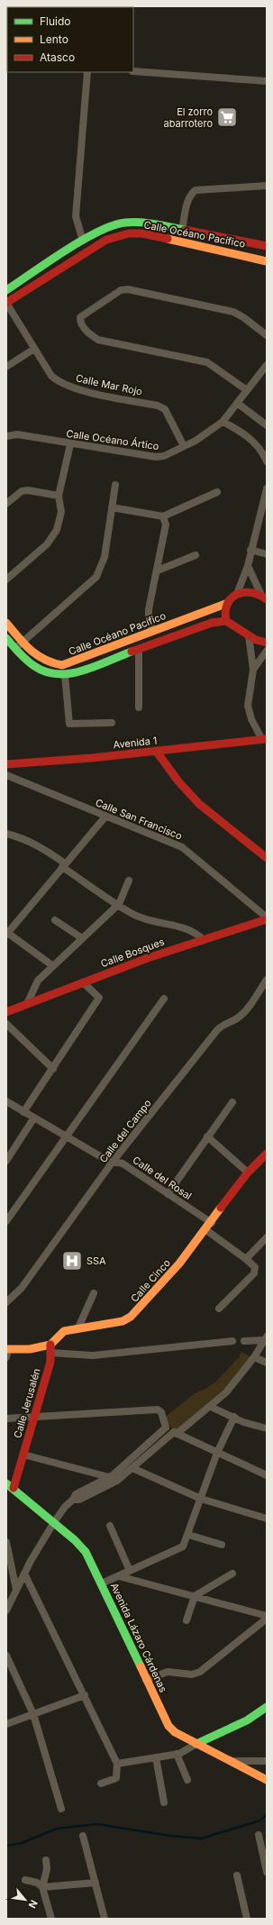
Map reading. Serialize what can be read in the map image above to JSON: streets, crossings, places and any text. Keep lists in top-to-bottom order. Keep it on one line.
{"streets":{"street":["Calle Océano Pacífico","Calle Mar Rojo","Calle Océano Ártico","Avenida 1","Calle San Francisco","Calle Bosques","Calle del Campo","Calle del Rosal","Calle Cinco","Calle Jerusalén","Avenida Lázaro Cárdenas"]},"crossings":[["Calle Océano Pacífico","Calle Mar Rojo"],["Calle Mar Rojo","Calle Océano Ártico"],["Calle San Francisco","Calle Bosques"],["Calle del Campo","Calle del Rosal"],["Calle del Rosal","Calle Cinco"],["Calle Cinco","Calle Jerusalén"],["Calle Jerusalén","Avenida Lázaro Cárdenas"]],"places":{"supermarket":["El zorro abarrotero"],"hospital":["SSA"]},"legend":["Fluido","Lento","Atasco"],"north":"bottom right"}
